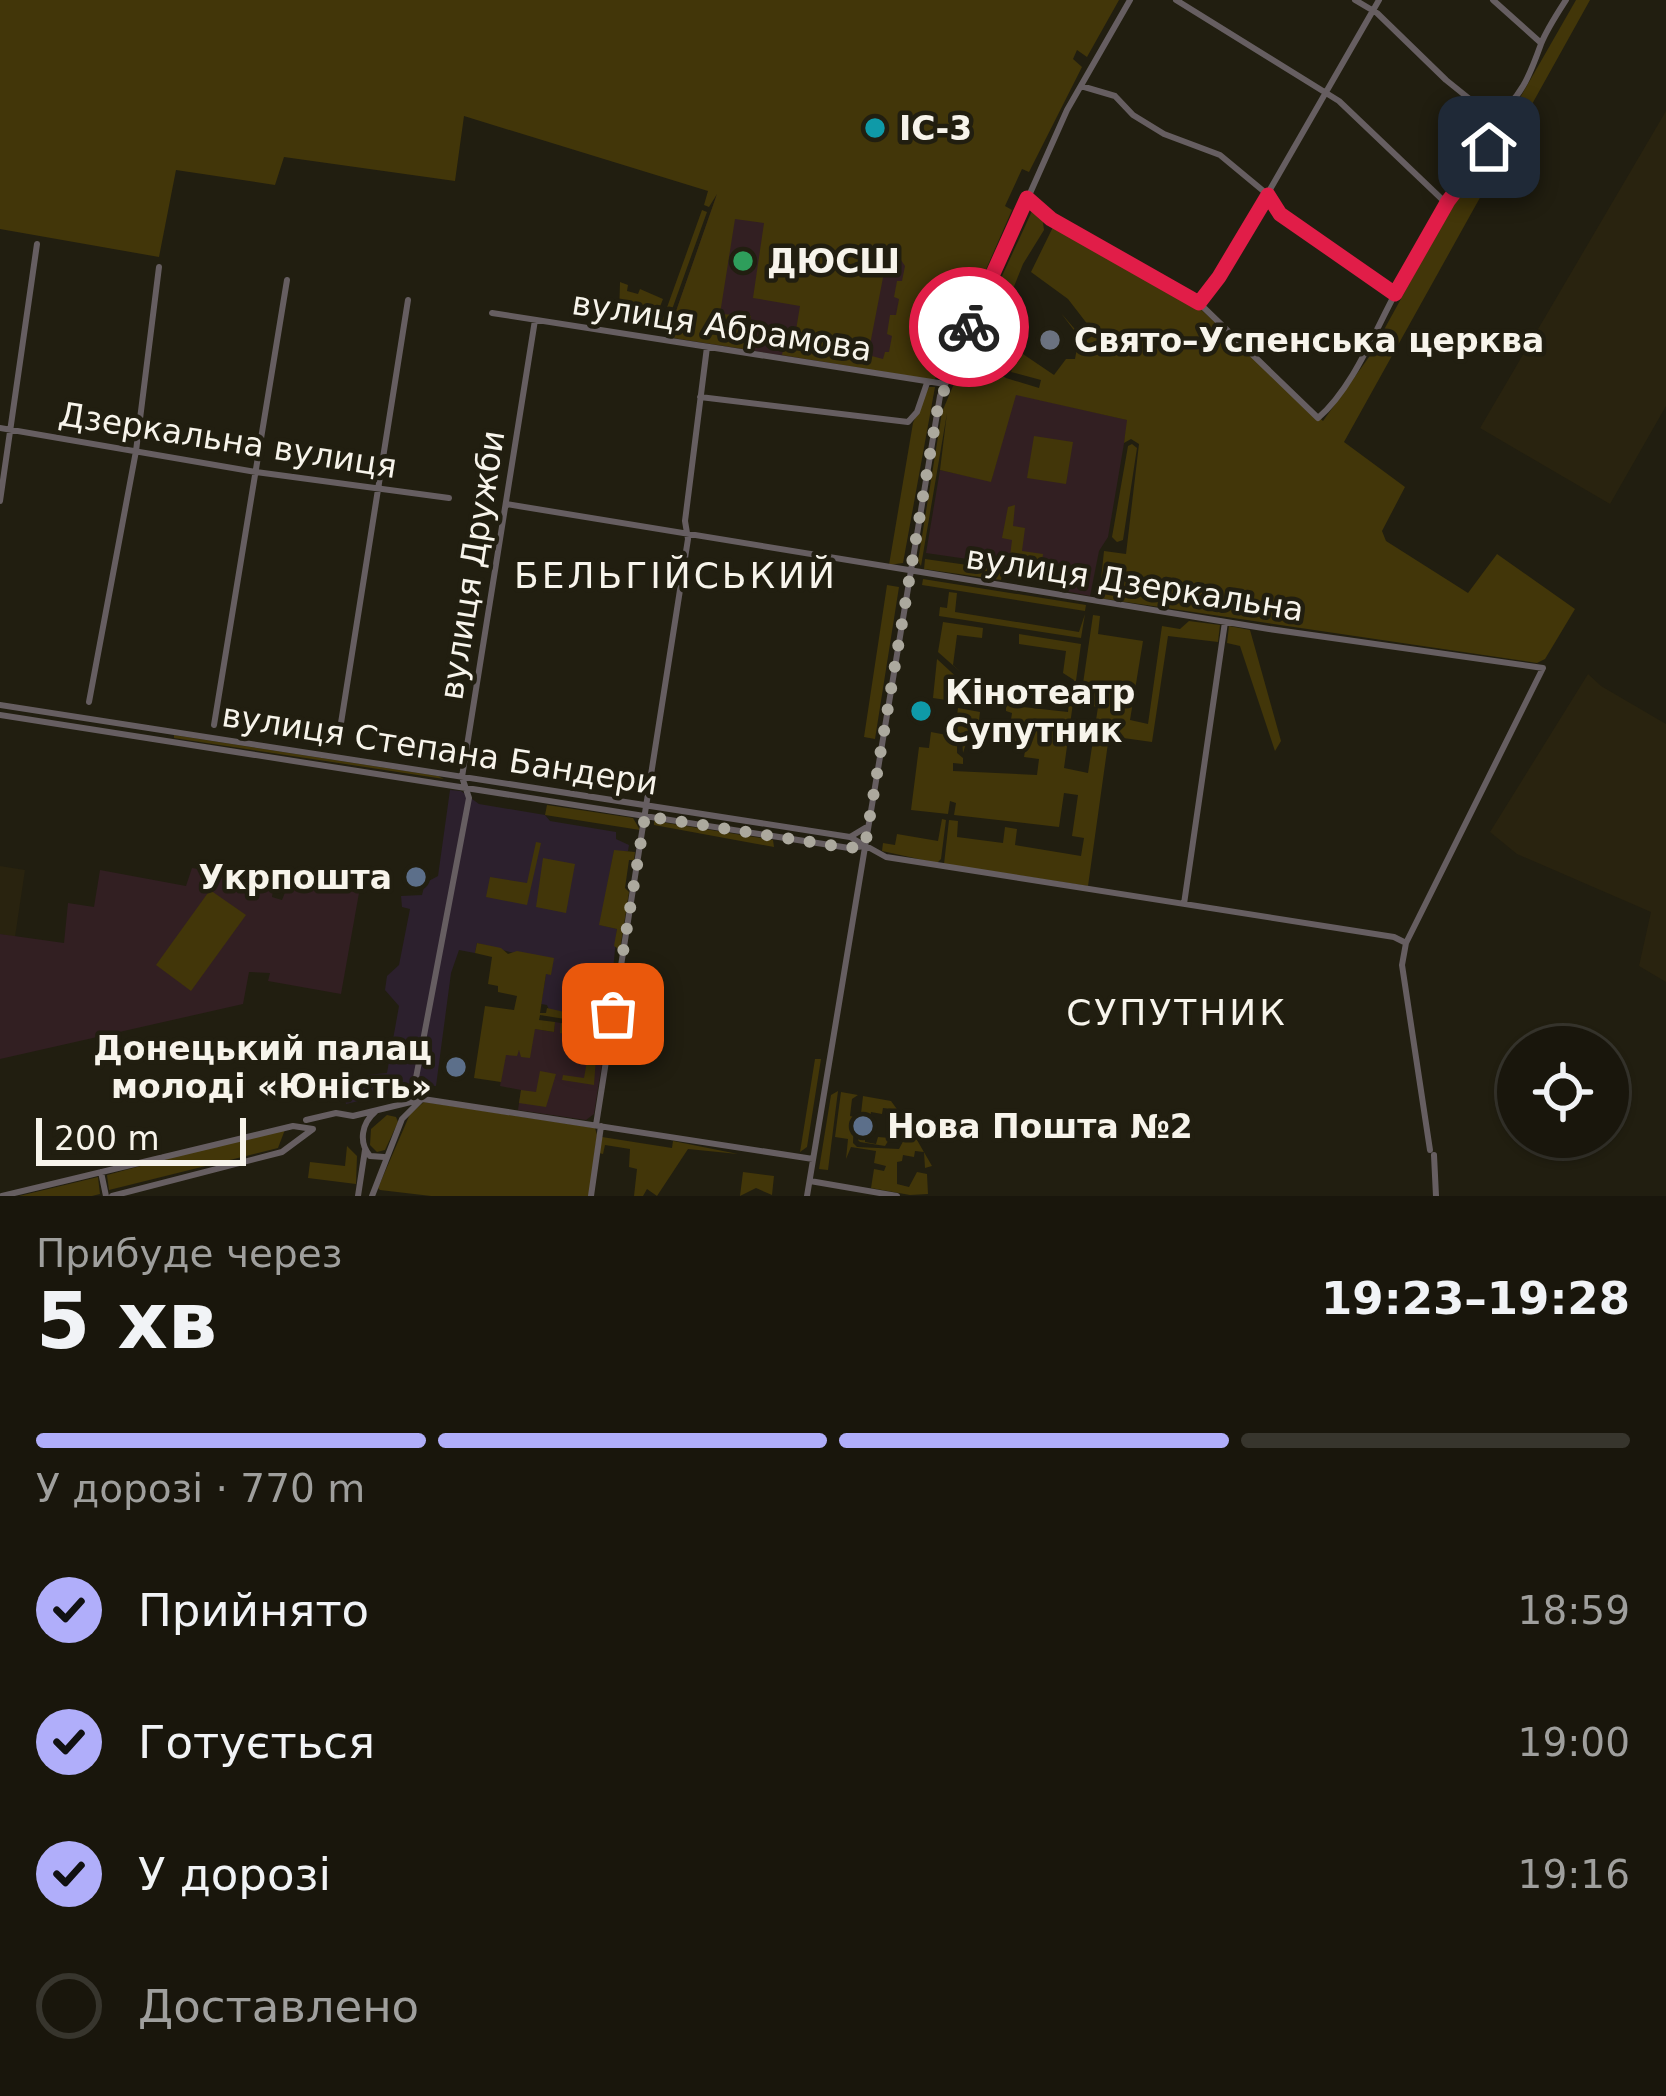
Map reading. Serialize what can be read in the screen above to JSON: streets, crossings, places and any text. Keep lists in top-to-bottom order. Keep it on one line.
{"streets":{"street":["вулиця Абрамова","Дзеркальна вулиця","вулиця Дружби","вулиця Дзеркальна","вулиця Степана Бандери"]},"crossings":[["вулиця Абрамова","вулиця Дружби"],["вулиця Дружби","вулиця Дзеркальна"],["вулиця Дружби","вулиця Степана Бандери"]],"districts":["БЕЛЬГІЙСЬКИЙ","СУПУТНИК"],"places":["ІС-3","ДЮСШ","Свято–Успенська церква","Кінотеатр Супутник","Укрпошта","Донецький палац молоді «Юність»","Нова Пошта №2"],"scale_bar":"200 m","page":{"scale":"200 m","heading":["5 хв","Прибуде через","19:23–19:28"],"bar":"У дорозі · 770 m","list":[["Прийнято","18:59"],["Готується","19:00"],["У дорозі","19:16"],"Доставлено"]}}
